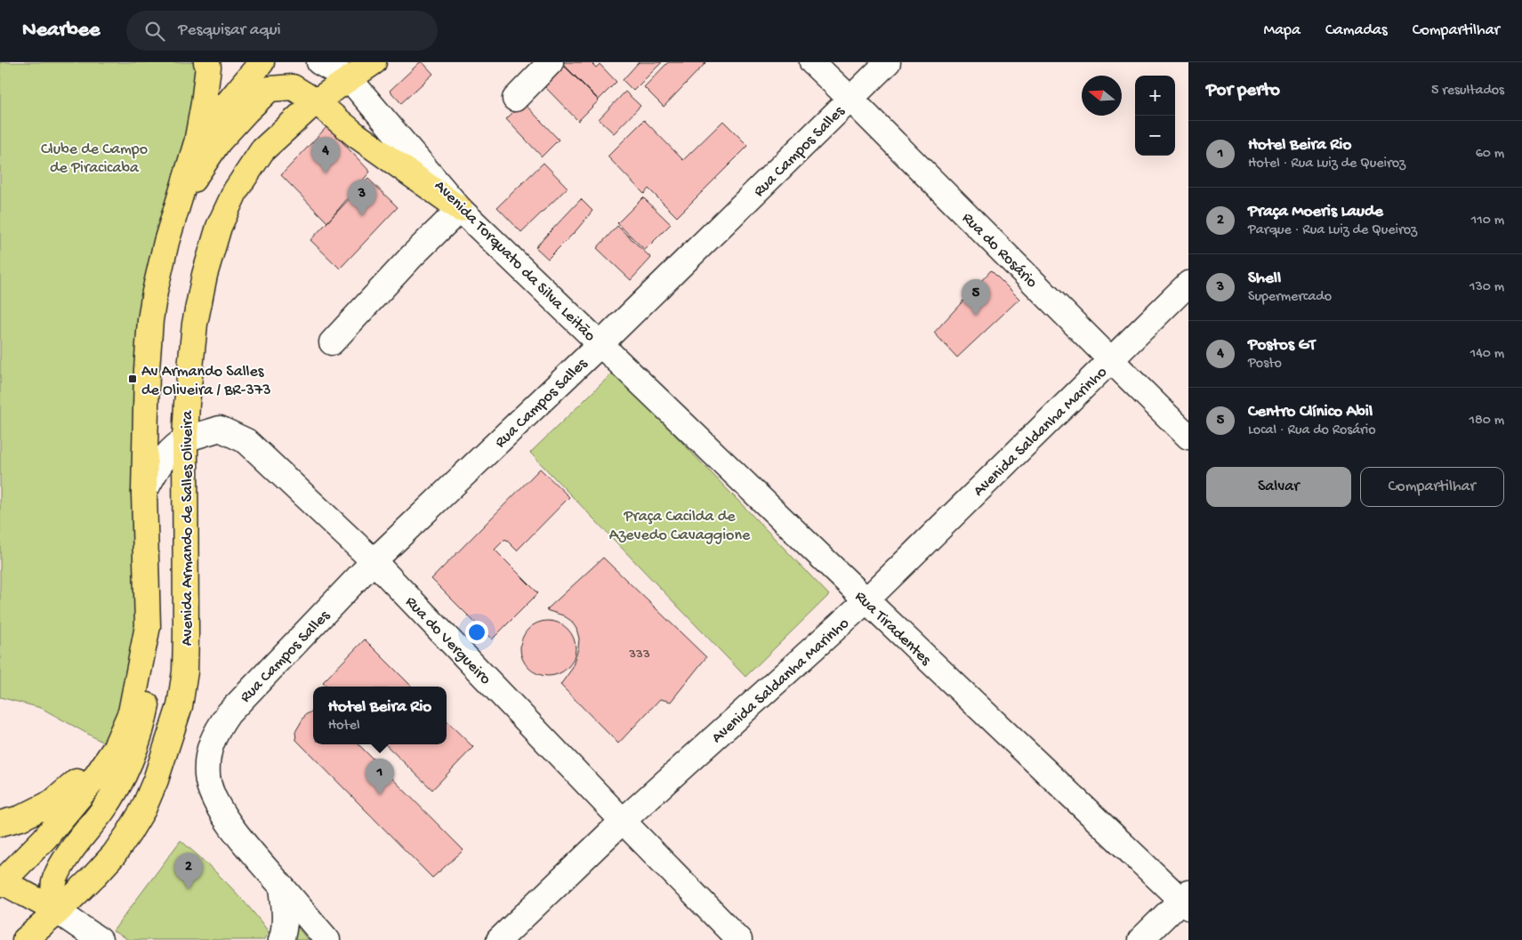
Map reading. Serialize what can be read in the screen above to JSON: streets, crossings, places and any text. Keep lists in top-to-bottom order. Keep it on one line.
{"streets":{"main road":["Avenida Armando de Salles Oliveira"],"street":["Rua Campos Salles","Rua do Rosário","Avenida Torquato da Silva Leitão","Avenida Saldanha Marinho","Rua Tiradentes","Rua do Vergueiro"]},"crossings":[["Rua Campos Salles","Rua do Rosário"],["Rua Campos Salles","Avenida Torquato da Silva Leitão"],["Rua Campos Salles","Rua Tiradentes"],["Rua Campos Salles","Rua do Vergueiro"],["Rua do Rosário","Avenida Saldanha Marinho"],["Avenida Torquato da Silva Leitão","Avenida Armando de Salles Oliveira"],["Avenida Torquato da Silva Leitão","Rua Tiradentes"],["Avenida Saldanha Marinho","Rua Tiradentes"],["Avenida Saldanha Marinho","Rua do Vergueiro"],["Avenida Armando de Salles Oliveira","Rua do Vergueiro"]],"parks":["Clube de Campo de Piracicaba","Praça Cacilda de Azevedo Cavaggione"],"places":{"transit":["Av Armando Salles de Oliveira / BR-373"]},"house_numbers":["333"],"north":"left","page":{"header":"Nearbee","search":"Pesquisar aqui","nav":["Mapa","Camadas","Compartilhar"],"heading":["Por perto","5 resultados"],"map_buttons":["+","−"],"list":[{"mark":"1","name":"Hotel Beira Rio","note":"Hotel · Rua Luiz de Queiroz","value":"60 m"},{"mark":"2","name":"Praça Moeris Laude","note":"Parque · Rua Luiz de Queiroz","value":"110 m"},{"mark":"3","name":"Shell","note":"Supermercado","value":"130 m"},{"mark":"4","name":"Postos GT","note":"Posto","value":"140 m"},{"mark":"5","name":"Centro Clínico Abil","note":"Local · Rua do Rosário","value":"180 m"}],"pins":["4","3","5","1","2"],"buttons":["Salvar","Compartilhar"],"popup":["Hotel Beira Rio","Hotel"]}}
